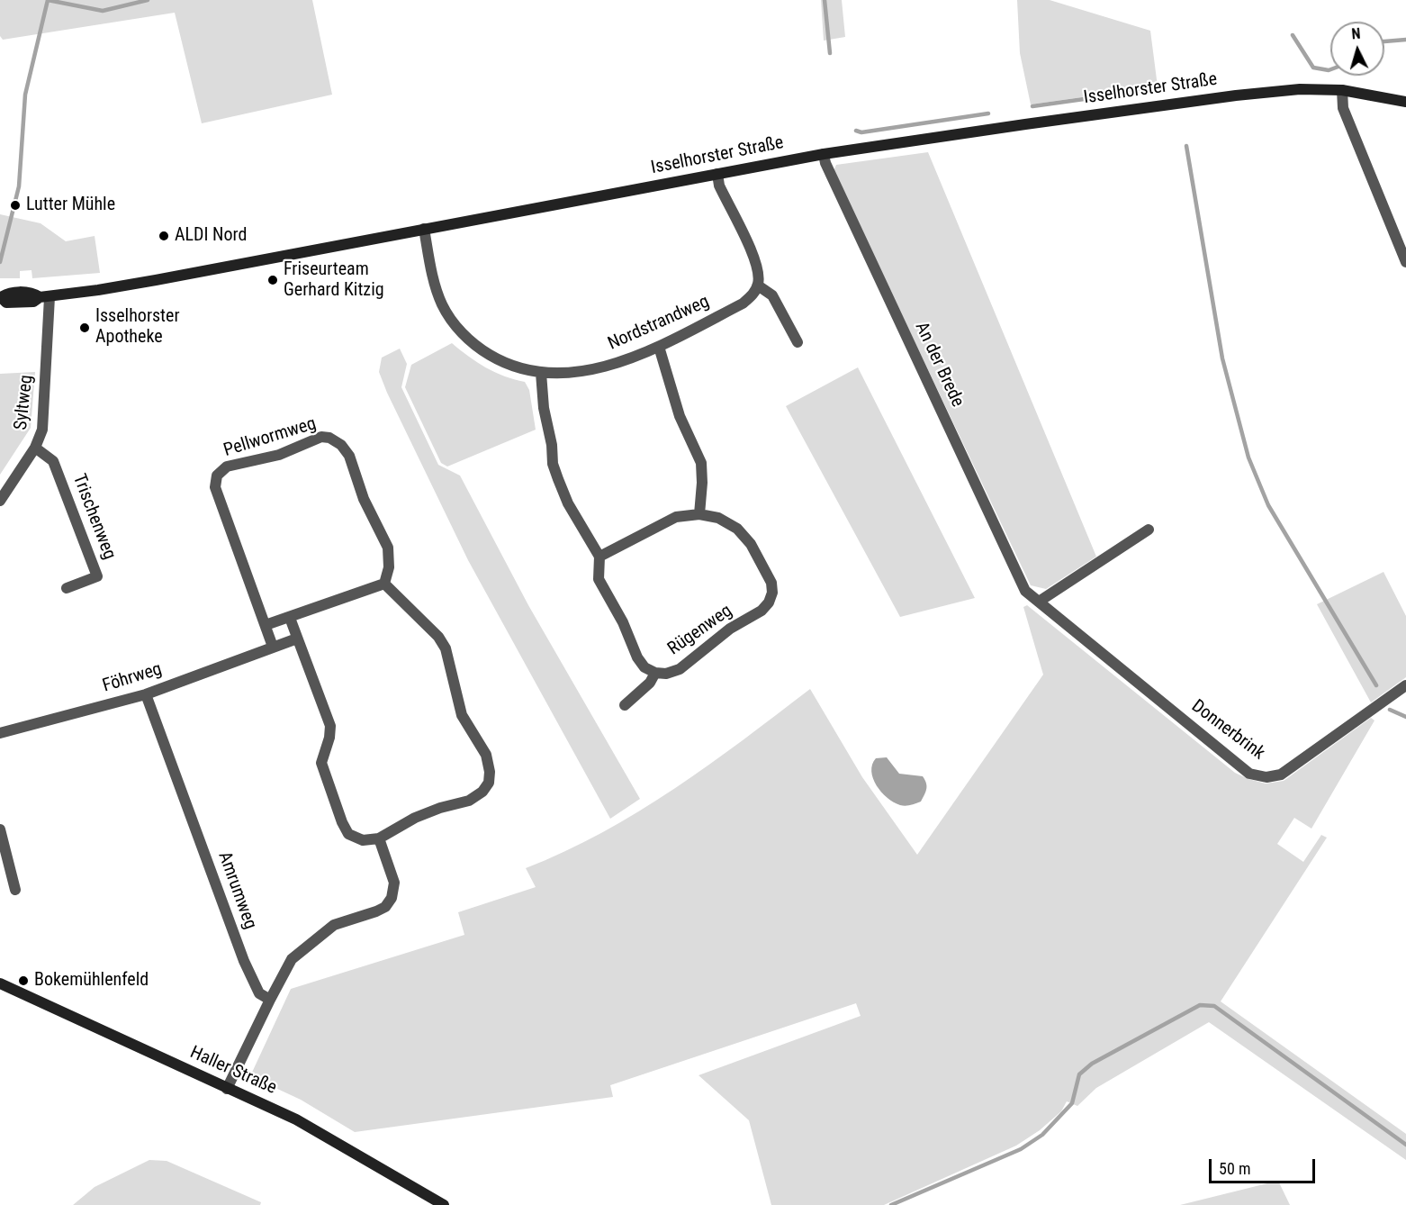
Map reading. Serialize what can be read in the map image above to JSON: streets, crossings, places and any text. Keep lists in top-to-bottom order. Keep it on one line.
{"streets":{"street":["Isselhorster Straße","Nordstrandweg","An der Brede","Syltweg","Pellwormweg","Trischenweg","Rügenweg","Föhrweg","Donnerbrink","Amrumweg","Haller Straße"]},"crossings":[["Isselhorster Straße","Nordstrandweg"],["Isselhorster Straße","An der Brede"],["Isselhorster Straße","Syltweg"],["Nordstrandweg","Rügenweg"],["An der Brede","Donnerbrink"],["Syltweg","Trischenweg"],["Pellwormweg","Föhrweg"],["Föhrweg","Amrumweg"]],"places":["Lutter Mühle","ALDI Nord","Friseurteam Gerhard Kitzig","Isselhorster Apotheke","Bokemühlenfeld"],"scale_bar":"50 m","north":"top"}
